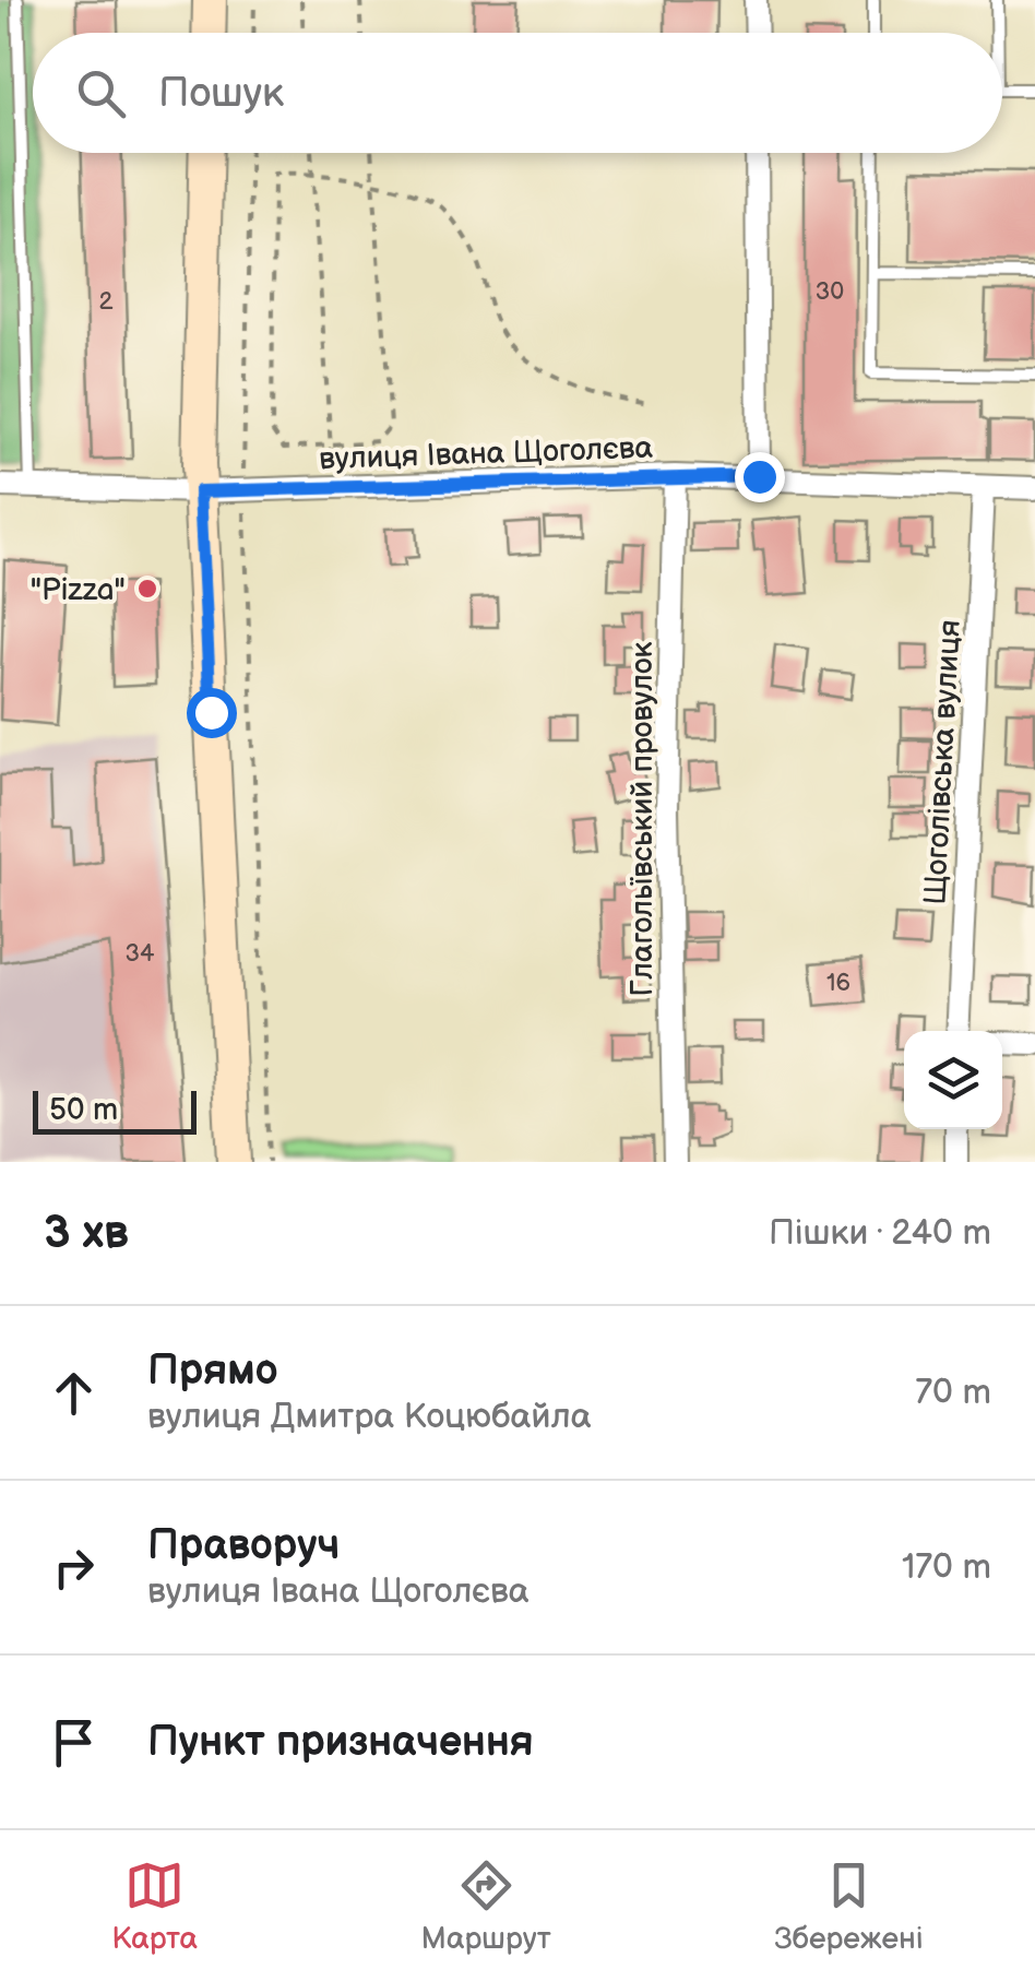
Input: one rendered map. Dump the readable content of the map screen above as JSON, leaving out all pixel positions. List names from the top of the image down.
{
  "streets": {
    "street": ["вулиця Івана Щоголєва", "Щоголівська вулиця", "Глагольївський провулок"]
  },
  "crossings": [
    ["вулиця Івана Щоголєва", "Щоголівська вулиця"],
    ["вулиця Івана Щоголєва", "Глагольївський провулок"]
  ],
  "places": ["\"Pizza\""],
  "house_numbers": [
    "30",
    "2",
    "34",
    "16"
  ],
  "scale_bar": "50 m",
  "page": {
    "search": "Пошук",
    "scale": "50 m",
    "heading": ["3 хв", "Пішки · 240 m"],
    "list": [
      ["Прямо", "вулиця Дмитра Коцюбайла", "70 m"],
      ["Праворуч", "вулиця Івана Щоголєва", "170 m"],
      "Пункт призначення"
    ],
    "nav": ["Карта", "Маршрут", "Збережені"]
  }
}
